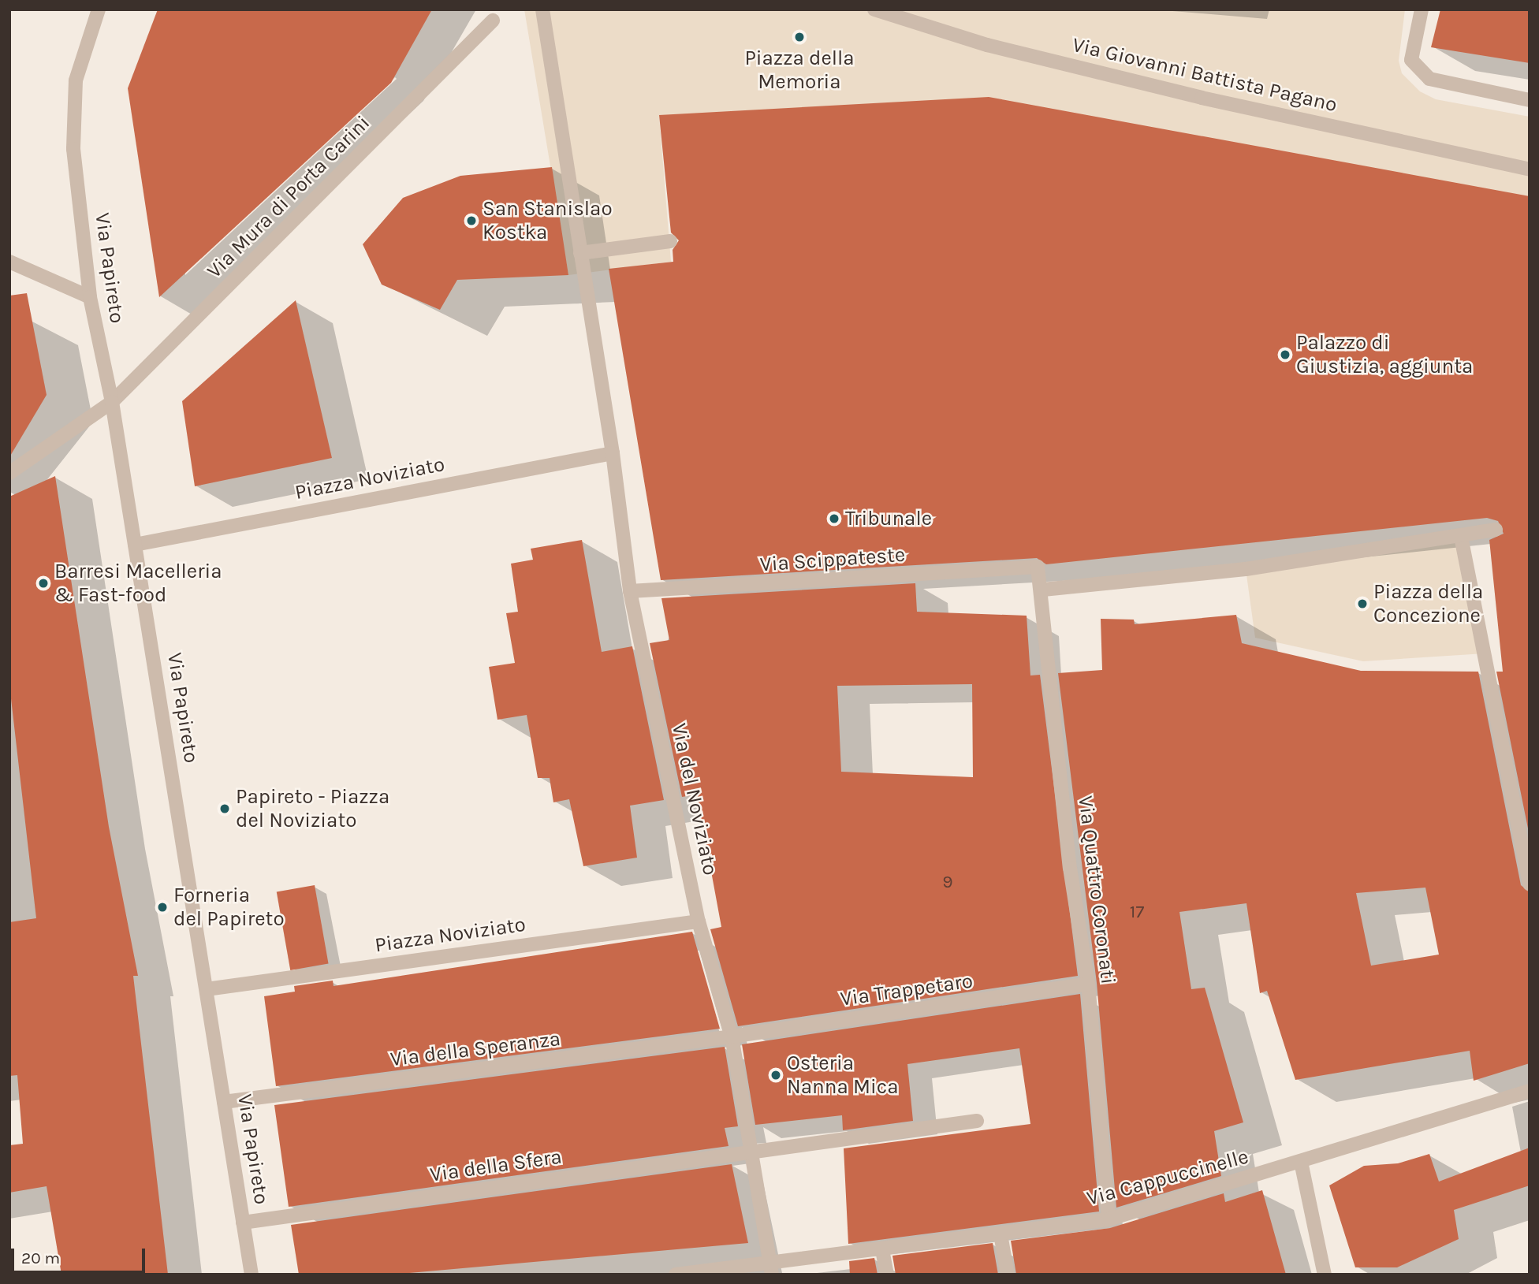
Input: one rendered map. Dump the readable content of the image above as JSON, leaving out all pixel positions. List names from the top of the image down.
{
  "streets": {
    "street": [
      "Via Giovanni Battista Pagano",
      "Via Mura di Porta Carini",
      "Via Papireto",
      "Piazza Noviziato",
      "Via Scippateste",
      "Via del Noviziato",
      "Via Quattro Coronati",
      "Via Trappetaro",
      "Via della Speranza",
      "Via della Sfera",
      "Via Cappuccinelle"
    ]
  },
  "crossings": [
    ["Via Mura di Porta Carini", "Via Papireto"],
    ["Via Papireto", "Piazza Noviziato"],
    ["Via Papireto", "Via della Speranza"],
    ["Via Papireto", "Via della Sfera"],
    ["Piazza Noviziato", "Via del Noviziato"],
    ["Via Scippateste", "Via del Noviziato"],
    ["Via Scippateste", "Via Quattro Coronati"],
    ["Via del Noviziato", "Via Trappetaro"],
    ["Via del Noviziato", "Via della Speranza"],
    ["Via del Noviziato", "Via della Sfera"],
    ["Via del Noviziato", "Via Cappuccinelle"],
    ["Via Quattro Coronati", "Via Trappetaro"],
    ["Via Quattro Coronati", "Via Cappuccinelle"],
    ["Via Trappetaro", "Via della Speranza"]
  ],
  "places": [
    "Piazza della Memoria",
    "San Stanislao Kostka",
    "Palazzo di Giustizia, aggiunta",
    "Tribunale",
    "Barresi Macelleria & Fast-food",
    "Piazza della Concezione",
    "Papireto - Piazza del Noviziato",
    "Forneria del Papireto",
    "Osteria Nanna Mica"
  ],
  "house_numbers": ["9", "17"],
  "scale_bar": "20 m"
}
